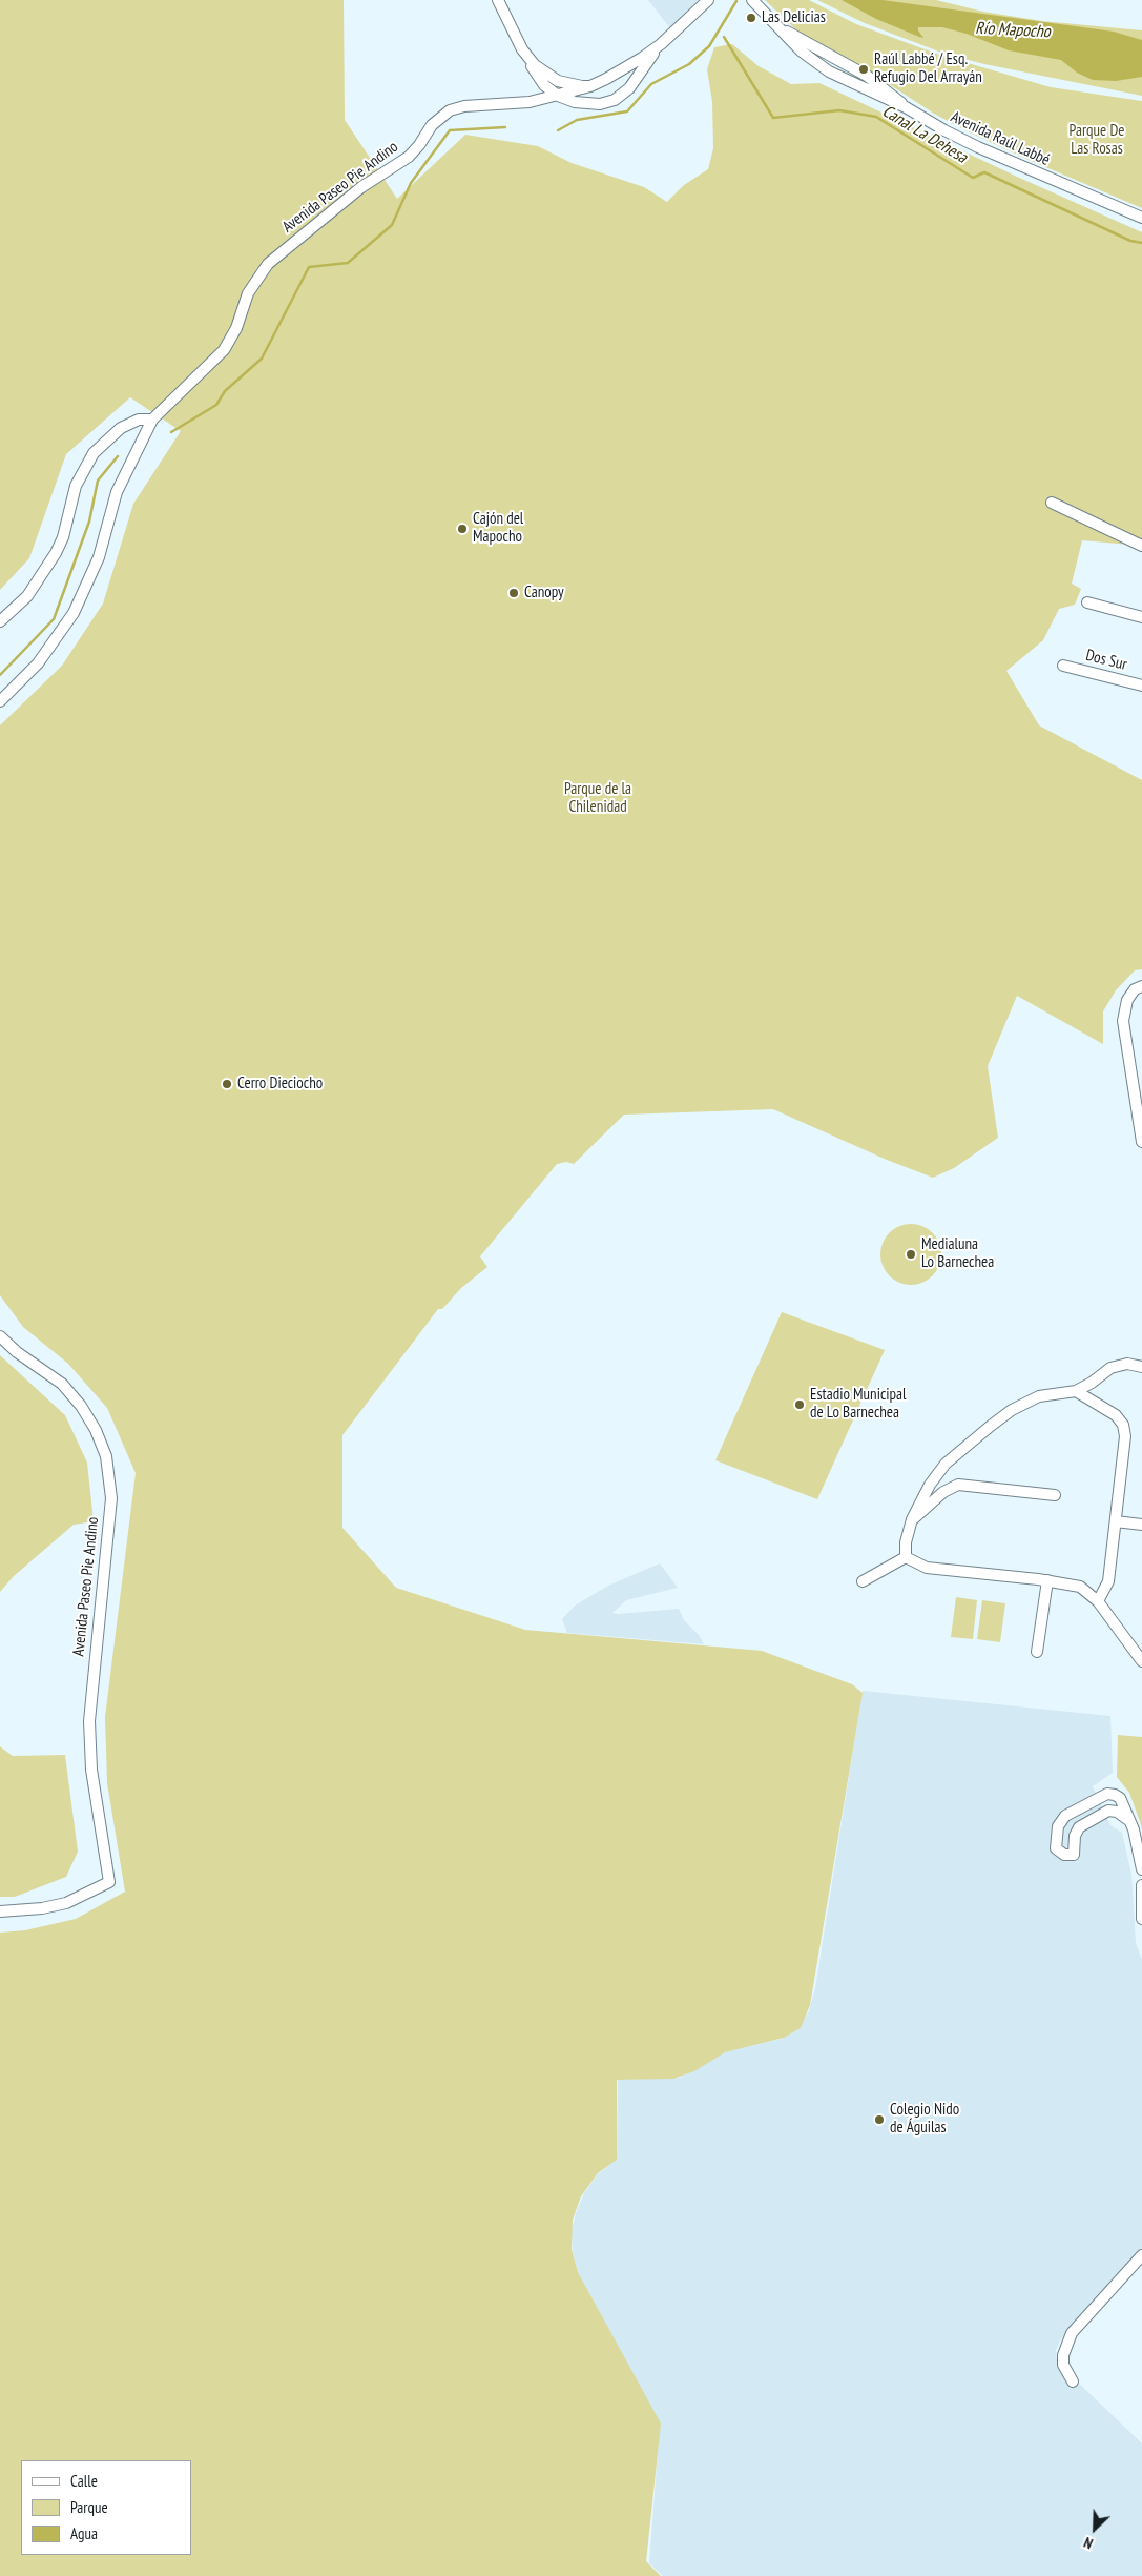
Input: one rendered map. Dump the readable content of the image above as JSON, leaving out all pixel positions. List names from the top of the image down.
{
  "streets": {
    "street": ["Avenida Raúl Labbé", "Avenida Paseo Pie Andino", "Dos Sur"]
  },
  "water": ["Río Mapocho", "Canal La Dehesa"],
  "parks": ["Parque De Las Rosas", "Parque de la Chilenidad"],
  "places": [
    "Las Delicias",
    "Raúl Labbé / Esq. Refugio Del Arrayán",
    "Cajón del Mapocho",
    "Canopy",
    "Cerro Dieciocho",
    "Medialuna Lo Barnechea",
    "Estadio Municipal de Lo Barnechea",
    "Colegio Nido de Águilas"
  ],
  "legend": ["Calle", "Parque", "Agua"],
  "north": "bottom left"
}
